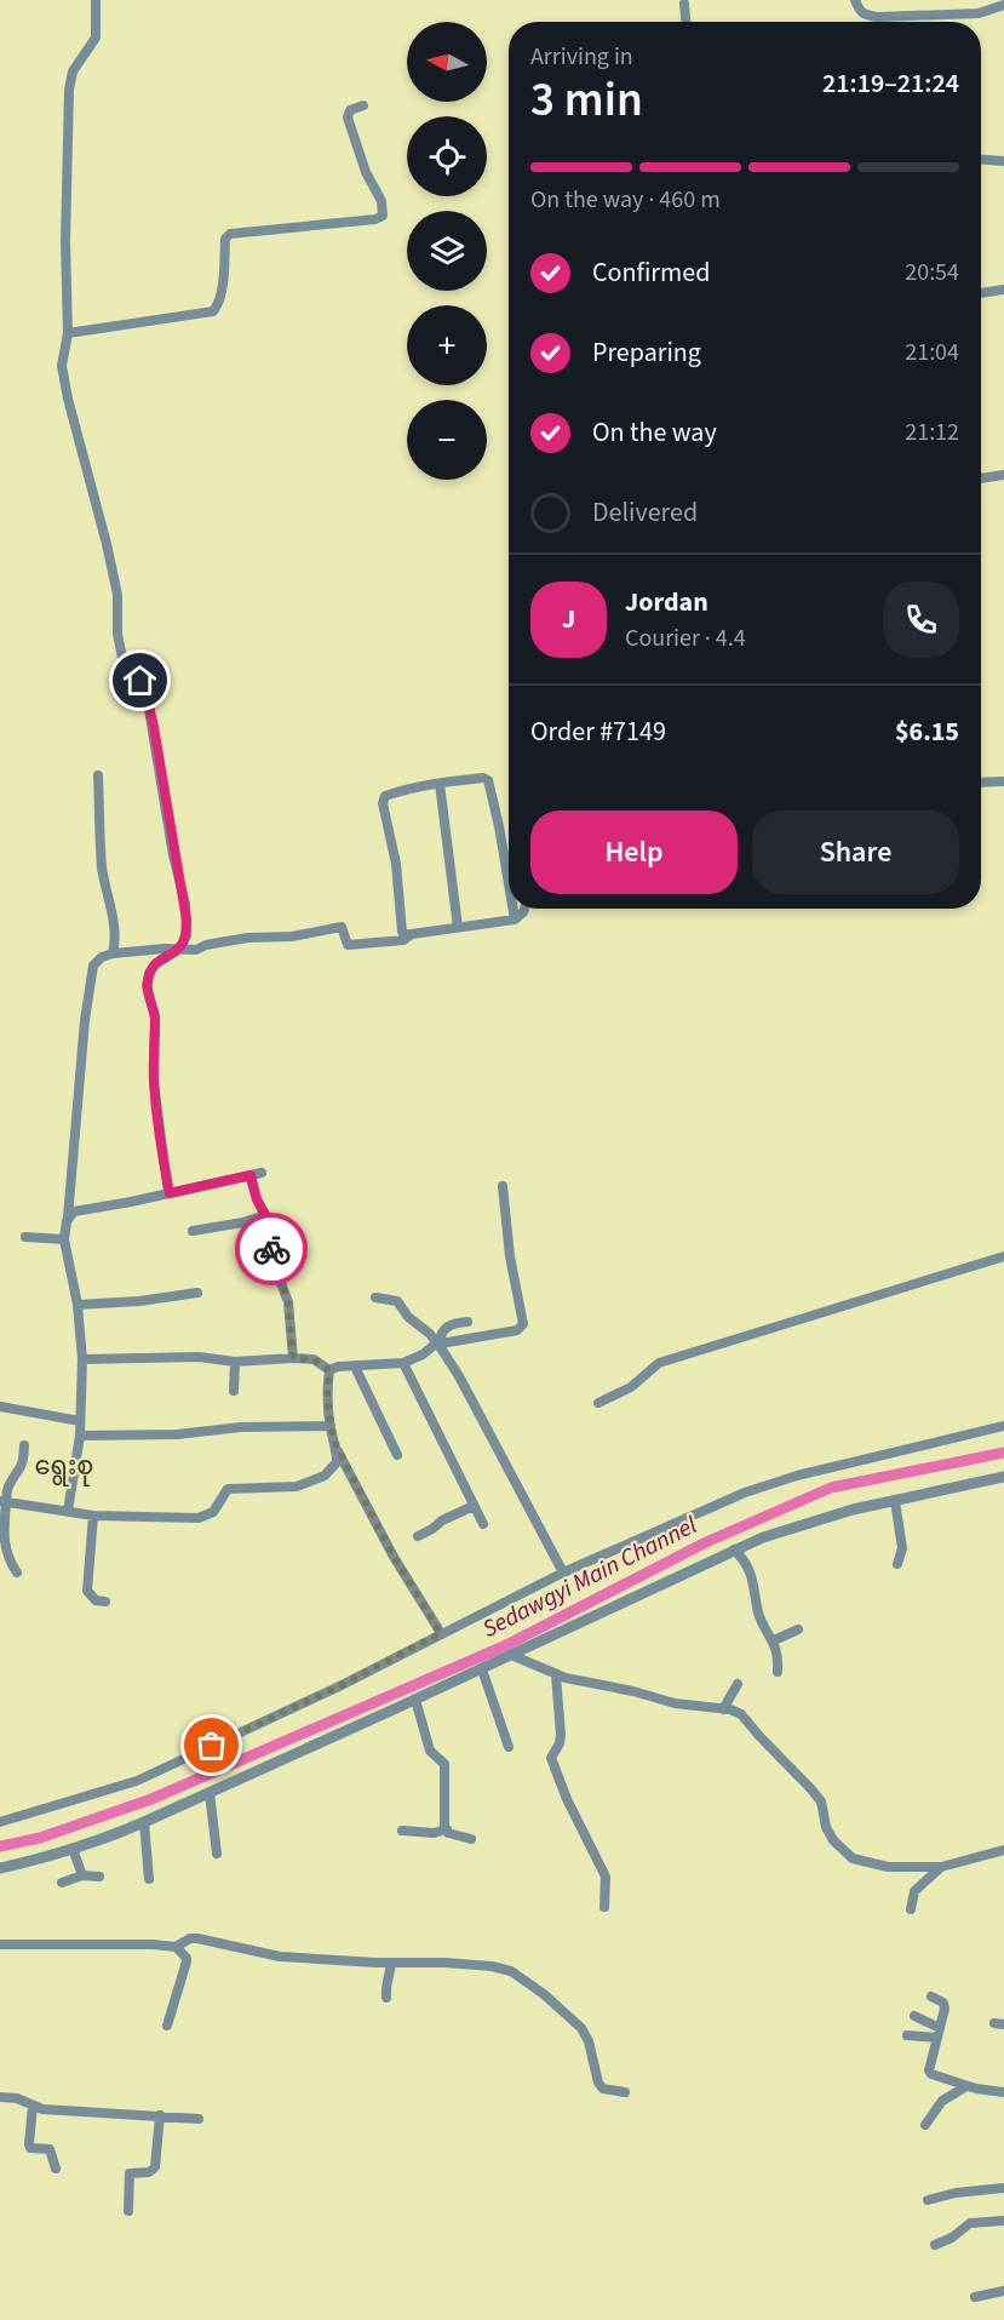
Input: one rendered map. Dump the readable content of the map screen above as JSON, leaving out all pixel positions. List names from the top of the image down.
{
  "districts": ["ရွေးစု"],
  "water": ["Sedawgyi Main Channel"],
  "north": "left",
  "page": {
    "map_buttons": ["+", "−"],
    "heading": ["3 min", "Arriving in", "21:19–21:24"],
    "panel": [
      "Jordan",
      "Courier · 4.4",
      "Order #7149",
      "$6.15"
    ],
    "bar": "On the way · 460 m",
    "list": [
      ["Confirmed", "20:54"],
      ["Preparing", "21:04"],
      ["On the way", "21:12"],
      "Delivered"
    ],
    "round": "J",
    "buttons": ["Help", "Share"]
  }
}
